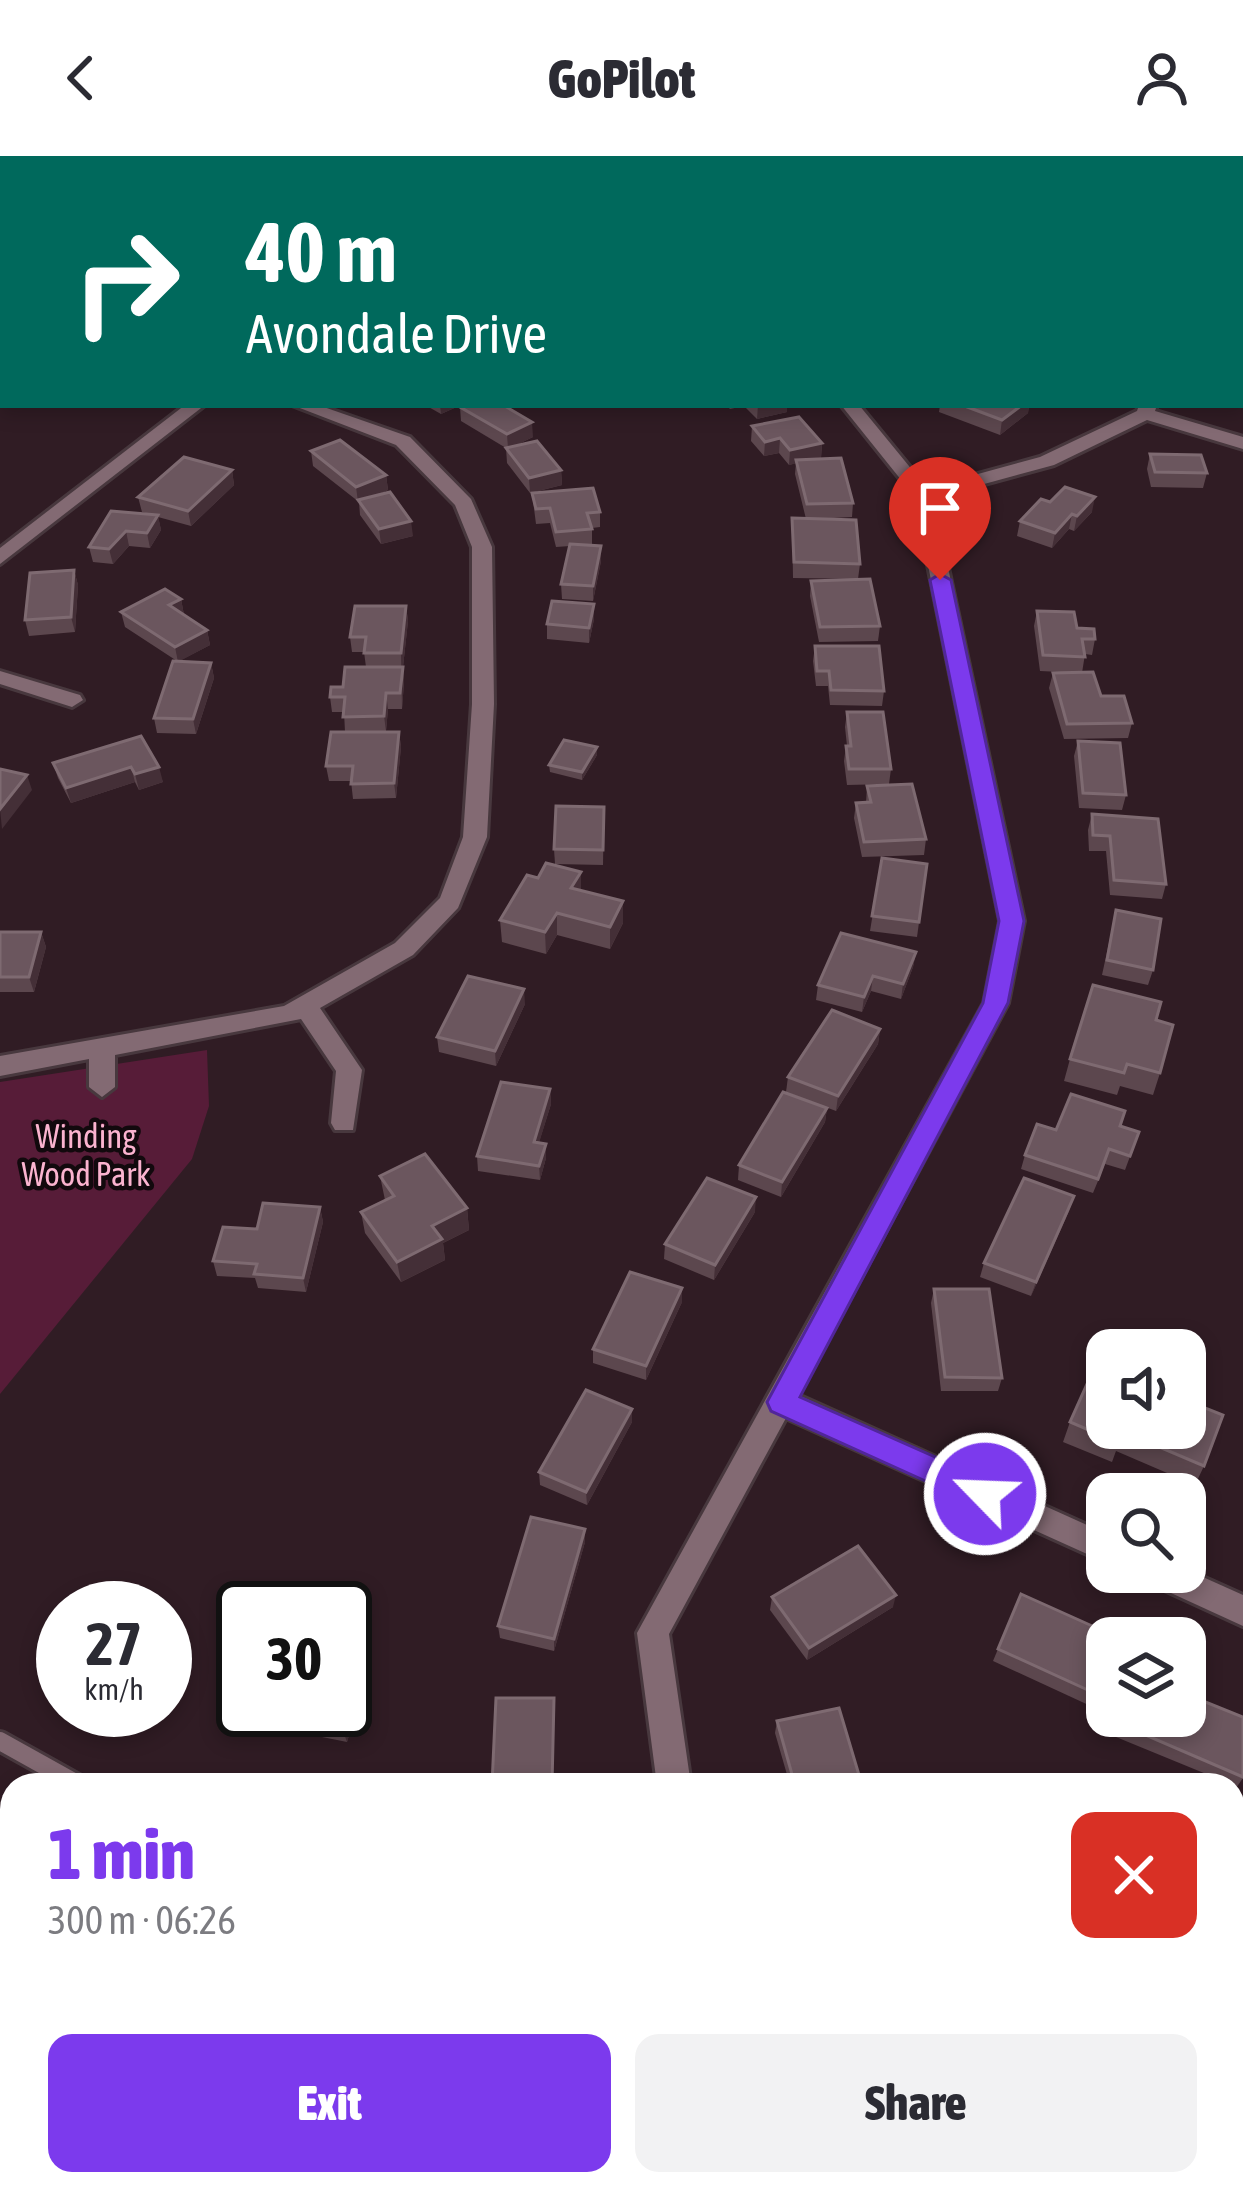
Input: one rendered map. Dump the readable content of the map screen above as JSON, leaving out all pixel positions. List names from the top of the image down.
{
  "parks": ["Winding Wood Park"],
  "page": {
    "header": "GoPilot",
    "turn": ["40 m", "Avondale Drive"],
    "speed": "27 km/h",
    "limit": "30",
    "heading": ["1 min", "300 m · 06:26"],
    "buttons": ["Exit", "Share"]
  }
}
